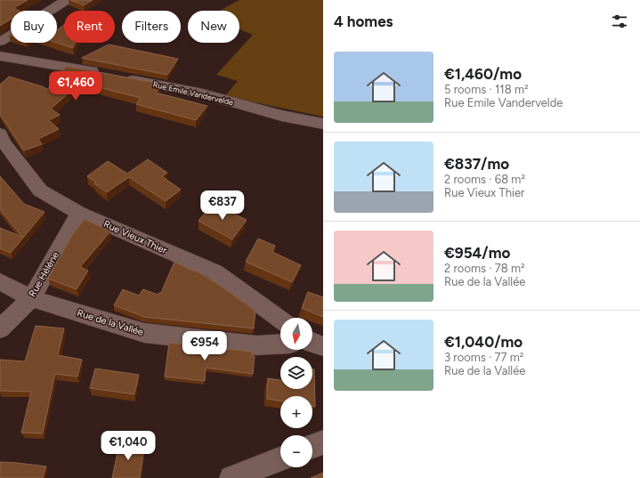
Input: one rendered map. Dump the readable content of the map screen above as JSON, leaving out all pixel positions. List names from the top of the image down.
{
  "streets": {
    "street": [
      "Rue Emile Vandervelde",
      "Rue Vieux Thier",
      "Rue Hélène",
      "Rue de la Vallée"
    ]
  },
  "crossings": [
    ["Rue Vieux Thier", "Rue Hélène"],
    ["Rue Hélène", "Rue de la Vallée"]
  ],
  "north": "bottom",
  "page": {
    "heading": "4 homes",
    "chip": [
      "Buy",
      "Rent",
      "Filters",
      "New"
    ],
    "list": [
      {
        "name": "€1,460/mo",
        "note": "5 rooms · 118 m² · Rue Emile Vandervelde"
      },
      {
        "name": "€837/mo",
        "note": "2 rooms · 68 m² · Rue Vieux Thier"
      },
      {
        "name": "€954/mo",
        "note": "2 rooms · 78 m² · Rue de la Vallée"
      },
      {
        "name": "€1,040/mo",
        "note": "3 rooms · 77 m² · Rue de la Vallée"
      }
    ],
    "price": [
      "€1,460",
      "€837",
      "€954",
      "€1,040"
    ],
    "map_buttons": ["+", "−"]
  }
}
